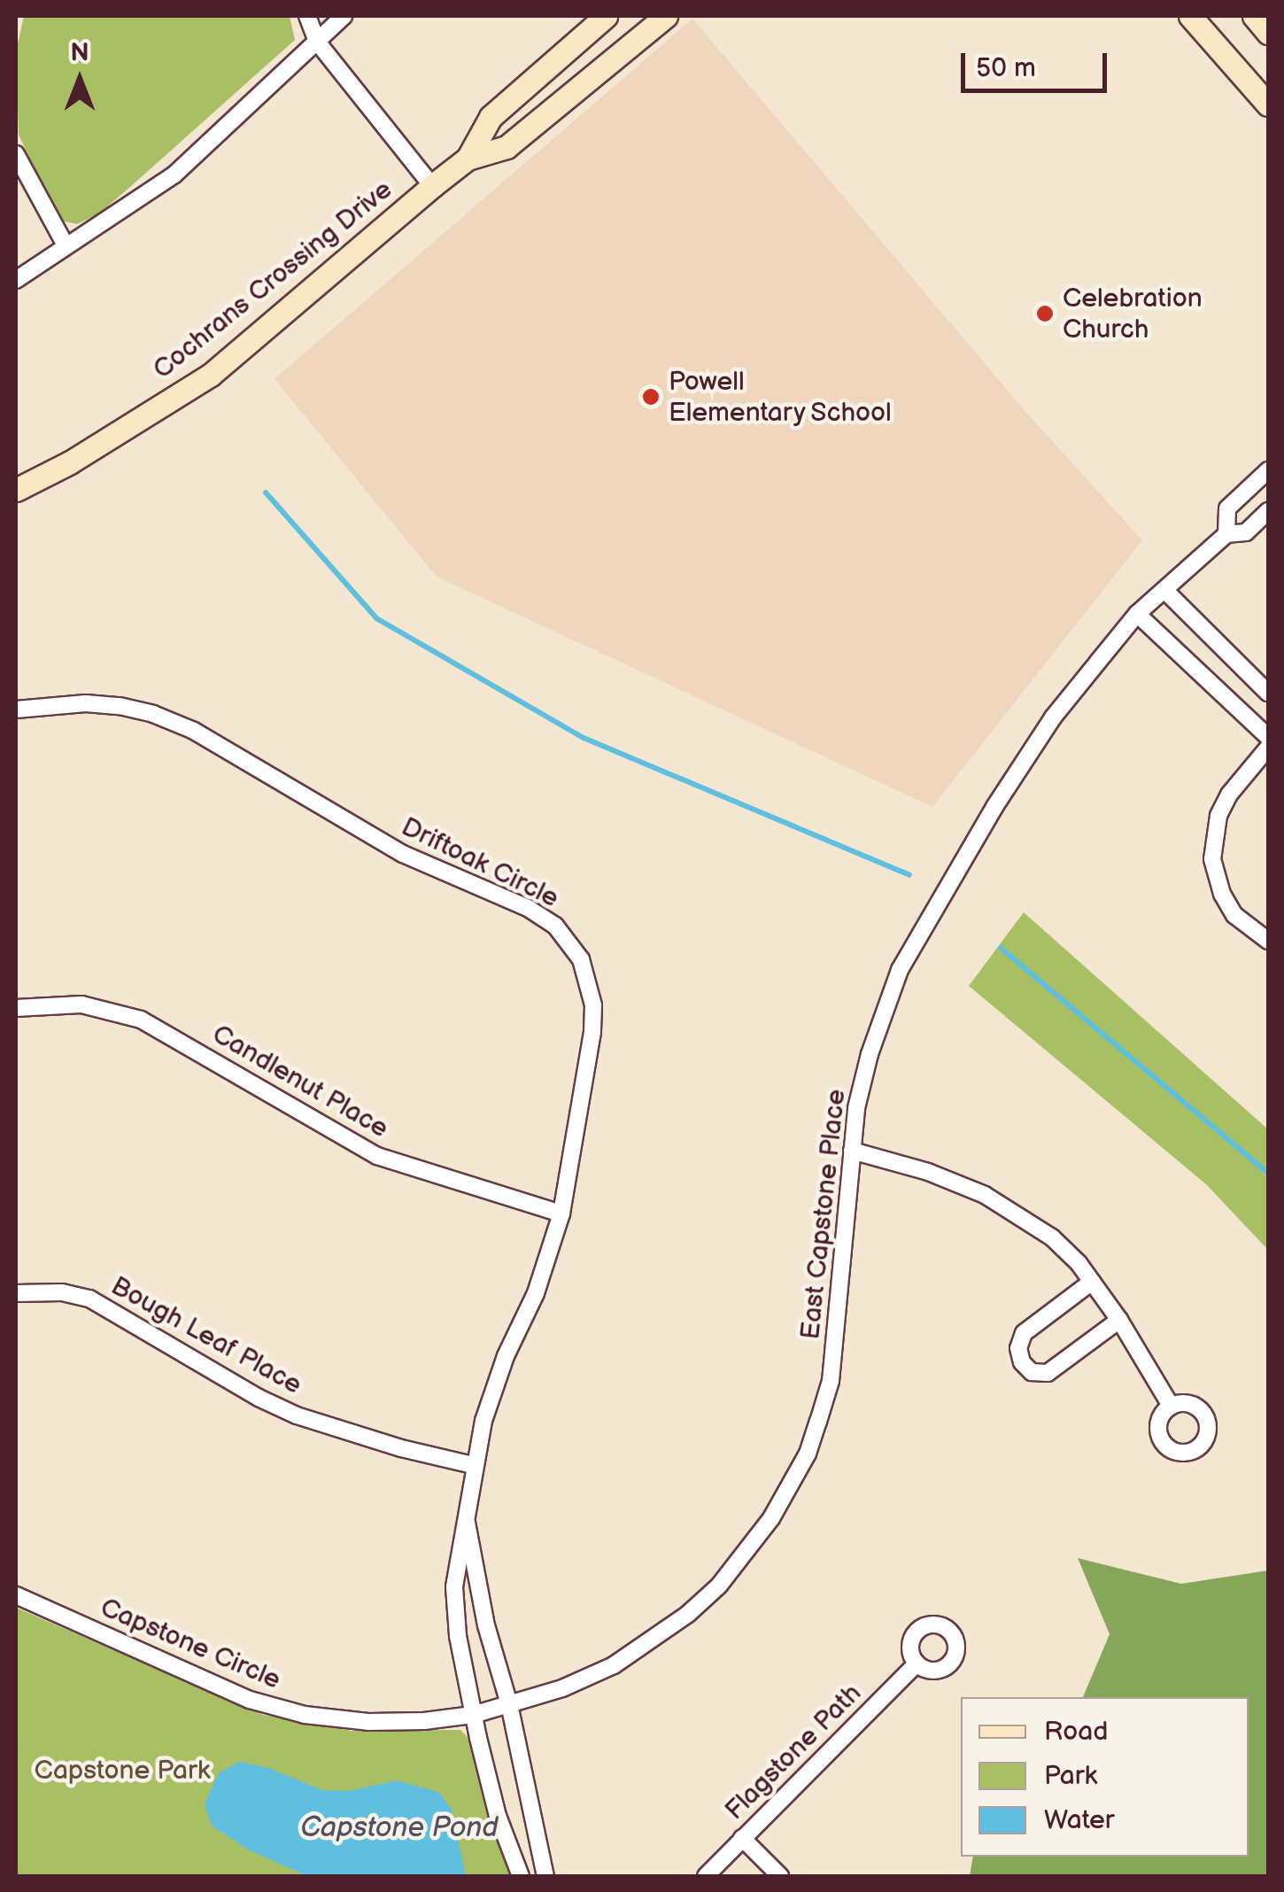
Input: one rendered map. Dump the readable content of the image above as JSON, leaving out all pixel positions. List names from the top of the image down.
{
  "streets": {
    "street": [
      "Cochrans Crossing Drive",
      "Driftoak Circle",
      "Candlenut Place",
      "East Capstone Place",
      "Bough Leaf Place",
      "Capstone Circle",
      "Flagstone Path"
    ]
  },
  "crossings": [
    ["Driftoak Circle", "Candlenut Place"],
    ["Driftoak Circle", "East Capstone Place"],
    ["Driftoak Circle", "Bough Leaf Place"],
    ["Driftoak Circle", "Capstone Circle"],
    ["East Capstone Place", "Capstone Circle"]
  ],
  "water": ["Capstone Pond"],
  "parks": ["Capstone Park"],
  "places": ["Celebration Church", "Powell Elementary School"],
  "legend": ["Road", "Park", "Water"],
  "scale_bar": "50 m",
  "north": "top"
}
